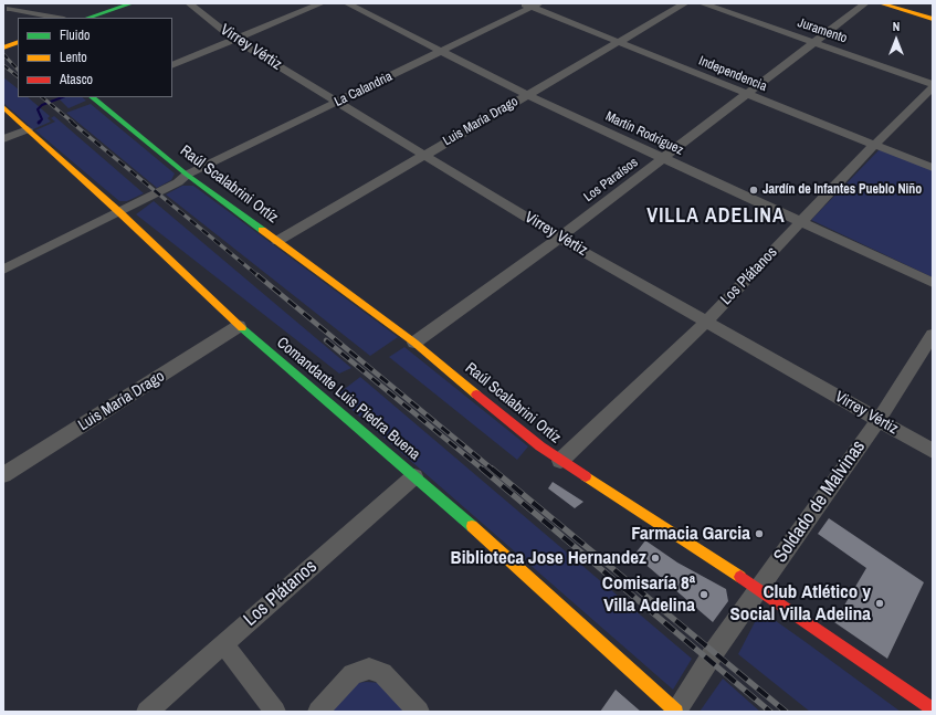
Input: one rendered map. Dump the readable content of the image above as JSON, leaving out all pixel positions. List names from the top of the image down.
{
  "streets": {
    "street": [
      "Juramento",
      "Virrey Vértiz",
      "Independencia",
      "La Calandria",
      "Luis María Drago",
      "Martín Rodríguez",
      "Los Paraísos",
      "Raúl Scalabrini Ortíz",
      "Los Plátanos",
      "Comandante Luis Piedra Buena",
      "Soldado de Malvinas"
    ]
  },
  "crossings": [
    ["Juramento", "Los Paraísos"],
    ["Virrey Vértiz", "La Calandria"],
    ["Virrey Vértiz", "Luis María Drago"],
    ["Virrey Vértiz", "Los Paraísos"],
    ["Virrey Vértiz", "Los Plátanos"],
    ["Virrey Vértiz", "Soldado de Malvinas"],
    ["Independencia", "La Calandria"],
    ["Independencia", "Luis María Drago"],
    ["Independencia", "Los Paraísos"],
    ["Independencia", "Los Plátanos"],
    ["La Calandria", "Martín Rodríguez"],
    ["La Calandria", "Raúl Scalabrini Ortíz"],
    ["La Calandria", "Comandante Luis Piedra Buena"],
    ["Luis María Drago", "Martín Rodríguez"],
    ["Luis María Drago", "Raúl Scalabrini Ortíz"],
    ["Luis María Drago", "Comandante Luis Piedra Buena"],
    ["Martín Rodríguez", "Los Paraísos"],
    ["Martín Rodríguez", "Los Plátanos"],
    ["Los Paraísos", "Raúl Scalabrini Ortíz"],
    ["Raúl Scalabrini Ortíz", "Los Plátanos"],
    ["Raúl Scalabrini Ortíz", "Soldado de Malvinas"],
    ["Los Plátanos", "Comandante Luis Piedra Buena"],
    ["Comandante Luis Piedra Buena", "Soldado de Malvinas"]
  ],
  "districts": ["VILLA ADELINA"],
  "places": [
    "Jardín de Infantes Pueblo Niño",
    "Farmacia Garcia",
    "Biblioteca Jose Hernandez",
    "Comisaría 8ª Villa Adelina",
    "Club Atlético y Social Villa Adelina"
  ],
  "legend": ["Fluido", "Lento", "Atasco"],
  "north": "top"
}
